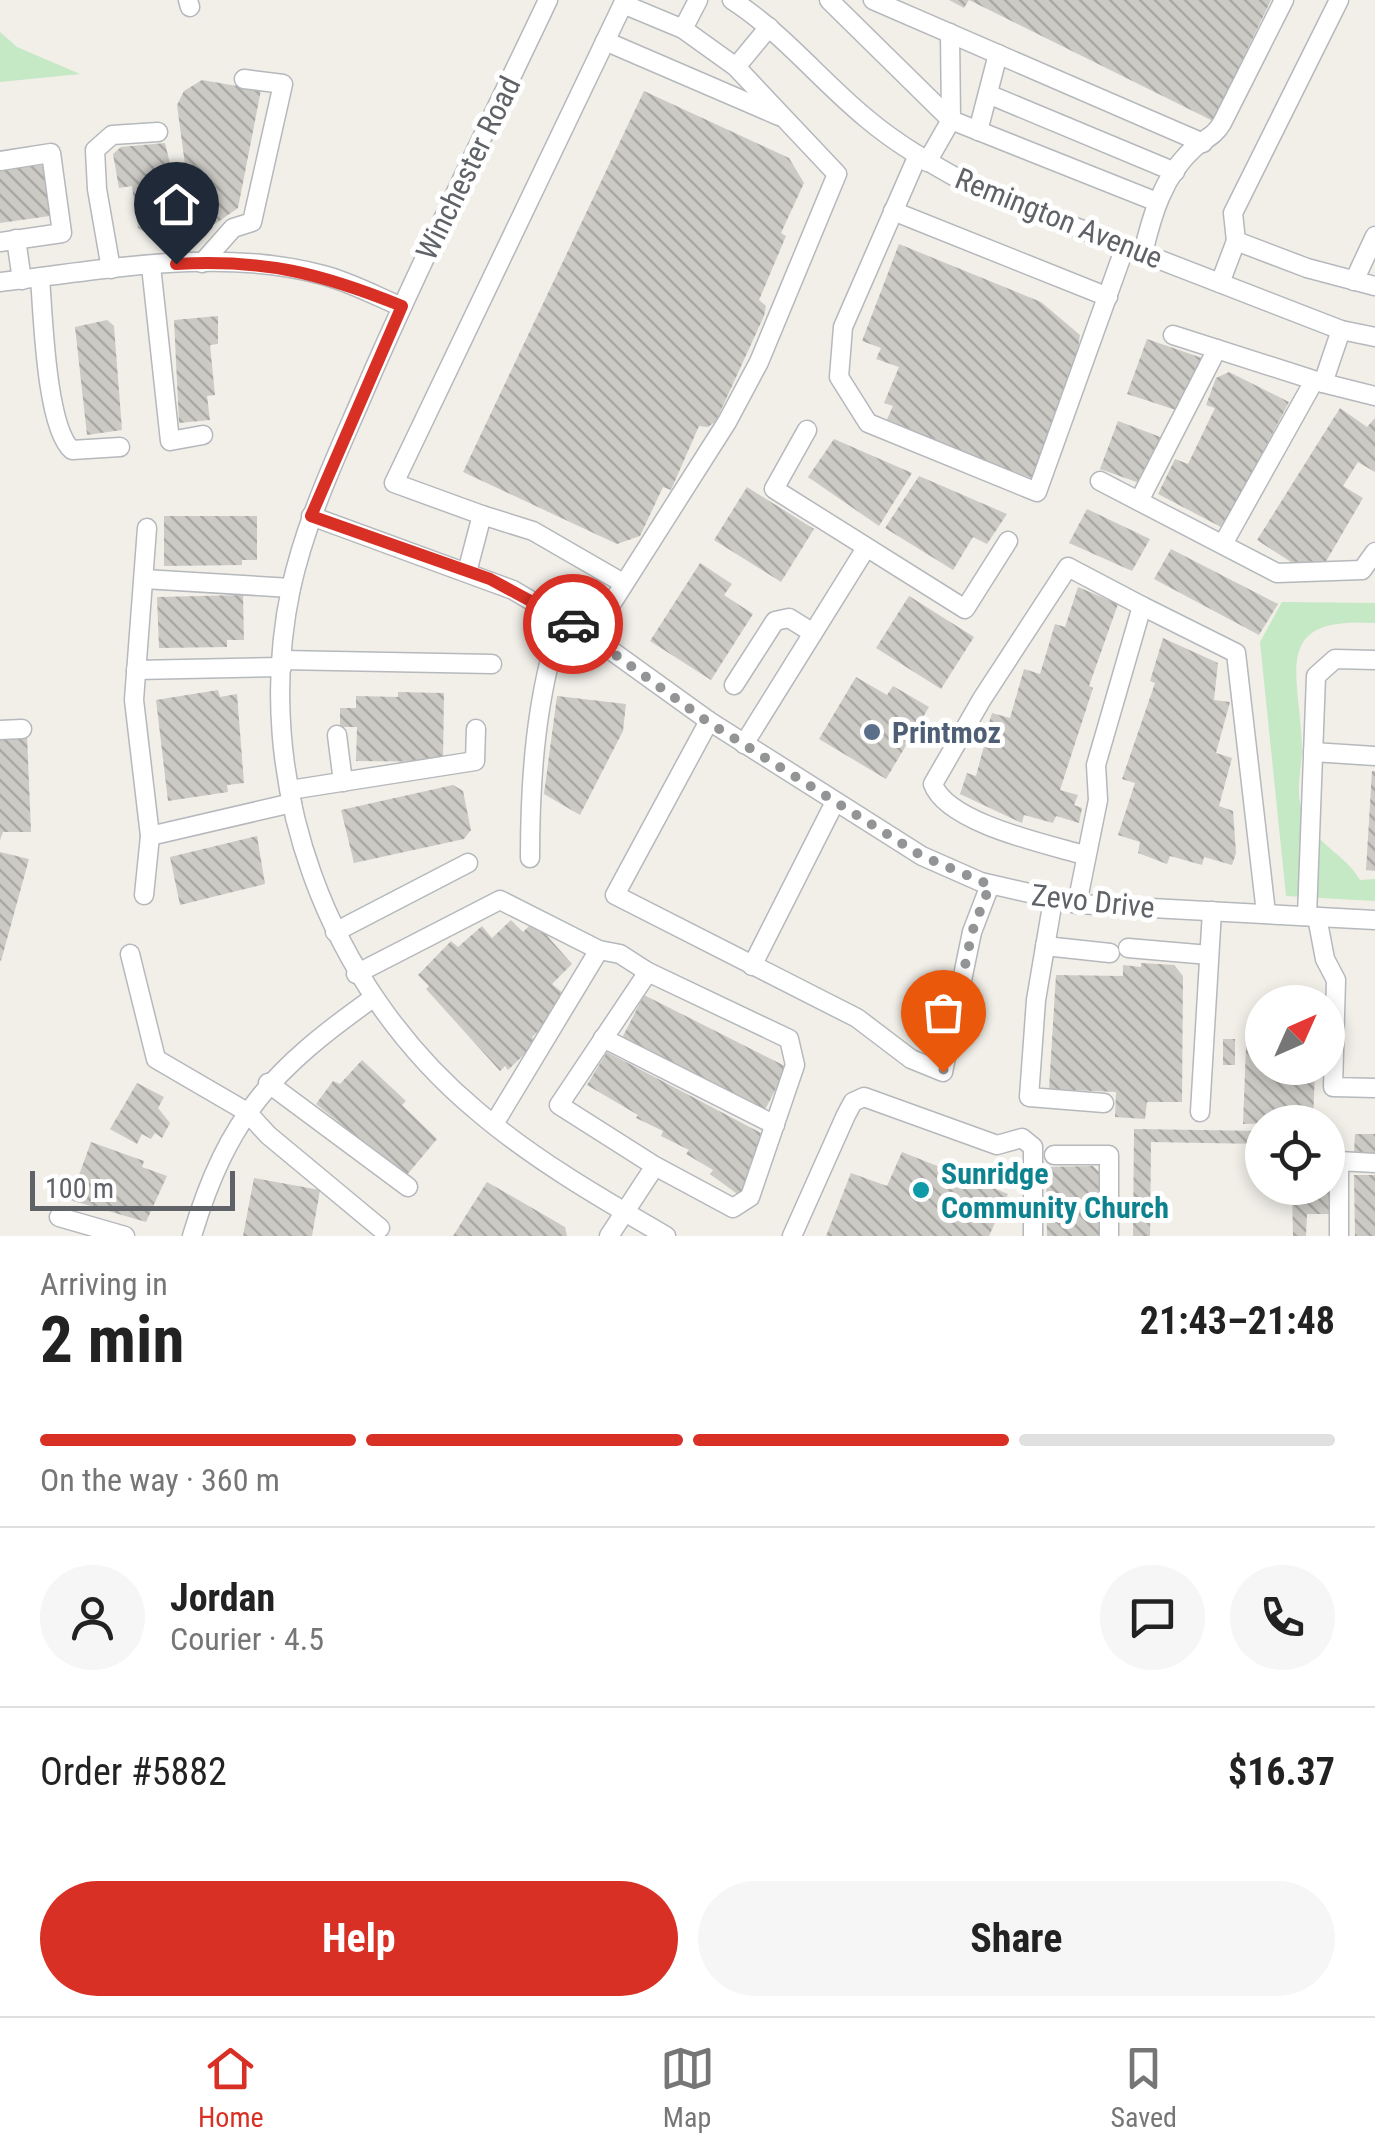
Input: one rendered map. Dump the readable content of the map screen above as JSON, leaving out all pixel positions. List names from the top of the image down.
{
  "streets": {
    "street": ["Winchester Road", "Remington Avenue", "Zevo Drive"]
  },
  "crossings": [
    ["Winchester Road", "Zevo Drive"]
  ],
  "places": ["Printmoz", "Sunridge Community Church"],
  "scale_bar": "100 m",
  "north": "top right",
  "page": {
    "scale": "100 m",
    "heading": ["2 min", "Arriving in", "21:43–21:48"],
    "panel": [
      "Jordan",
      "Courier · 4.5",
      "Order #5882",
      "$16.37"
    ],
    "bar": "On the way · 360 m",
    "buttons": ["Help", "Share"],
    "tabs": ["Home", "Map", "Saved"]
  }
}
